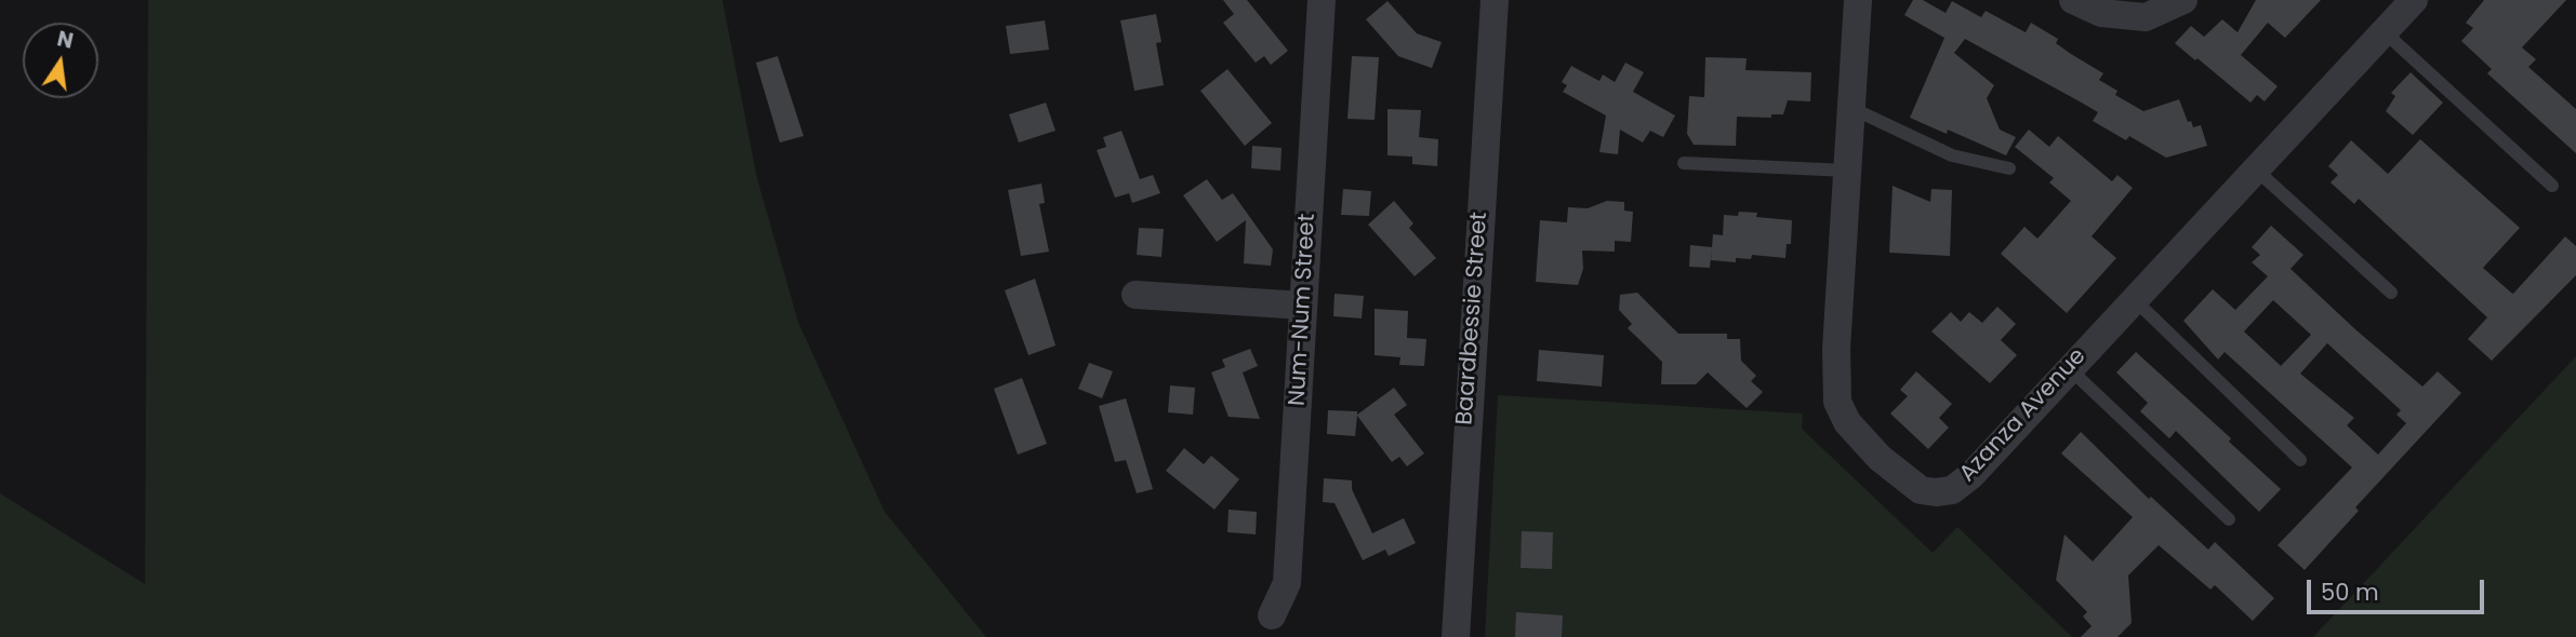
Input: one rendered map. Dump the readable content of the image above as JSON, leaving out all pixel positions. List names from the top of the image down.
{
  "streets": {
    "street": ["Num-Num Street", "Baardbessie Street", "Azanza Avenue"]
  },
  "scale_bar": "50 m",
  "north": "top"
}
